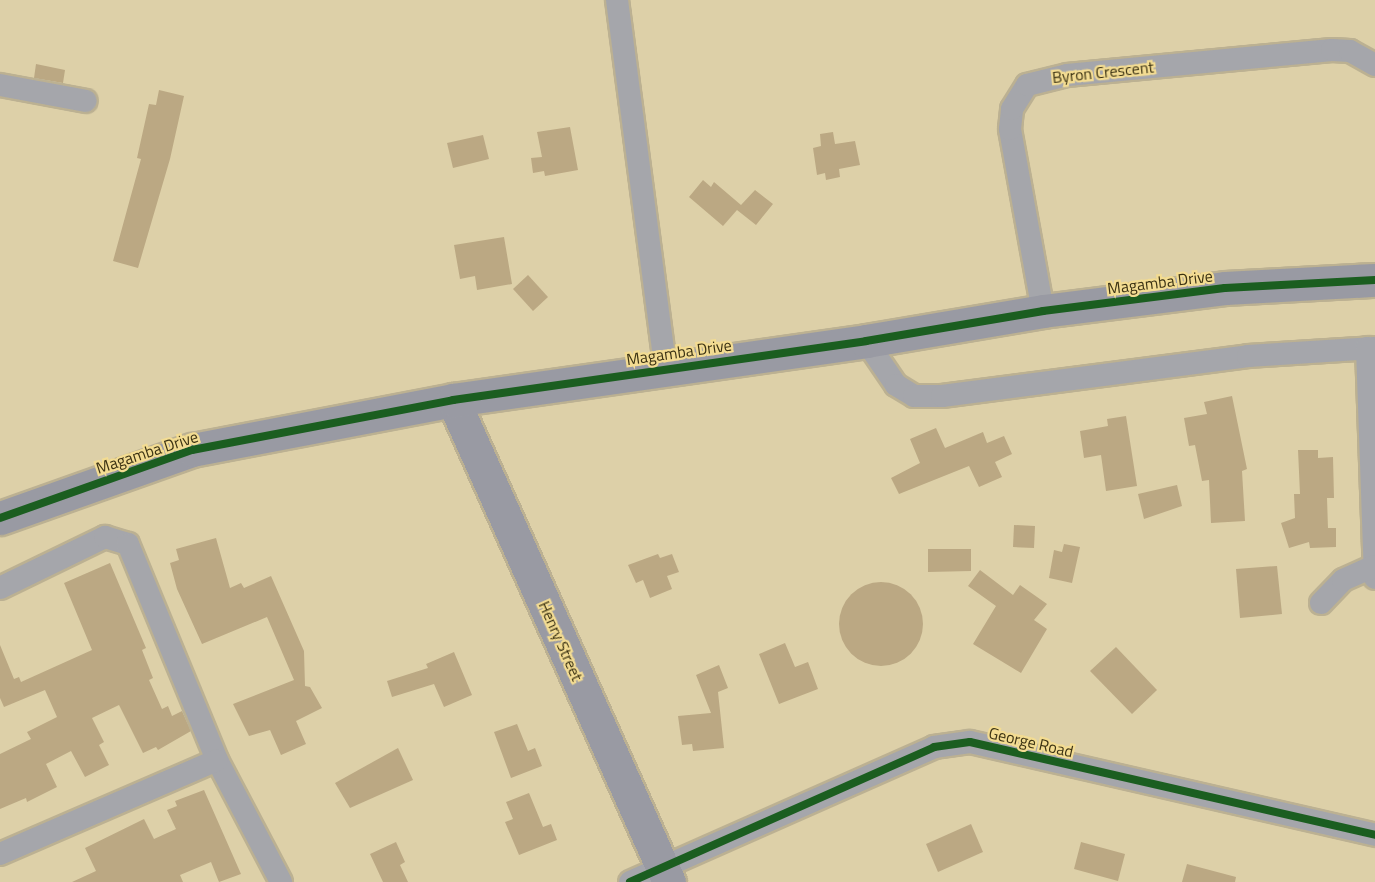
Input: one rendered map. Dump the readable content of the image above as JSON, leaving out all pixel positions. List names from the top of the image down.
{
  "streets": {
    "street": [
      "Byron Crescent",
      "Magamba Drive",
      "Henry Street",
      "George Road"
    ]
  },
  "crossings": [
    ["Byron Crescent", "Magamba Drive"],
    ["Magamba Drive", "Henry Street"],
    ["Henry Street", "George Road"]
  ]
}
